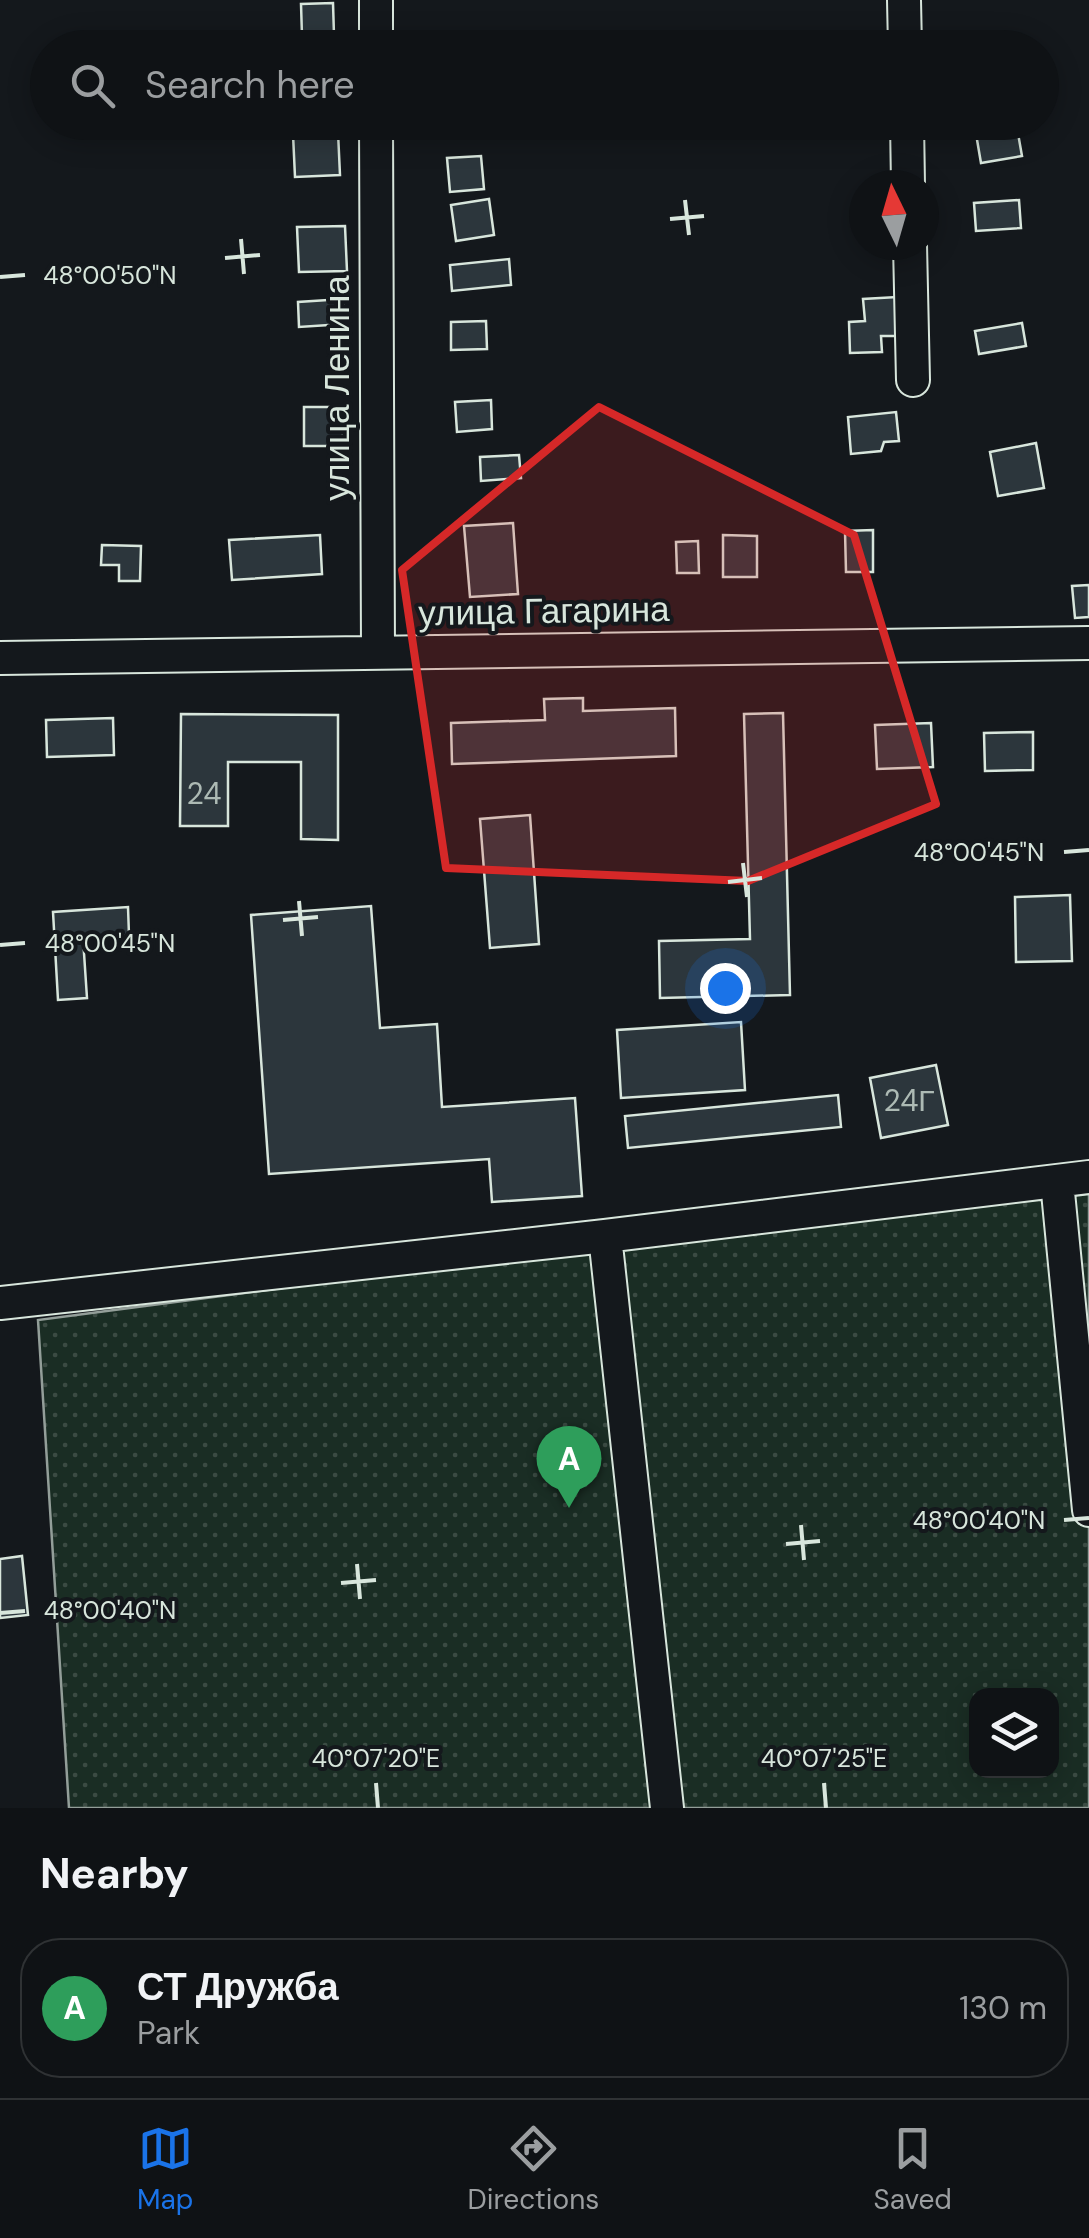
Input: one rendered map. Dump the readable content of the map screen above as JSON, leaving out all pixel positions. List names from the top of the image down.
{
  "streets": {
    "street": ["улица Ленина", "улица Гагарина"]
  },
  "crossings": [
    ["улица Ленина", "улица Гагарина"]
  ],
  "house_numbers": ["24", "24Г"],
  "north": "top",
  "page": {
    "search": "Search here",
    "pins": "A",
    "heading": "Nearby",
    "list": [
      {
        "mark": "A",
        "name": "СТ Дружба",
        "note": "Park",
        "value": "130 m"
      }
    ],
    "nav": ["Map", "Directions", "Saved"]
  },
  "coordinates": [
    "48°00'50\"N",
    "48°00'45\"N",
    "48°00'40\"N",
    "40°07'20\"E",
    "40°07'25\"E"
  ]
}
